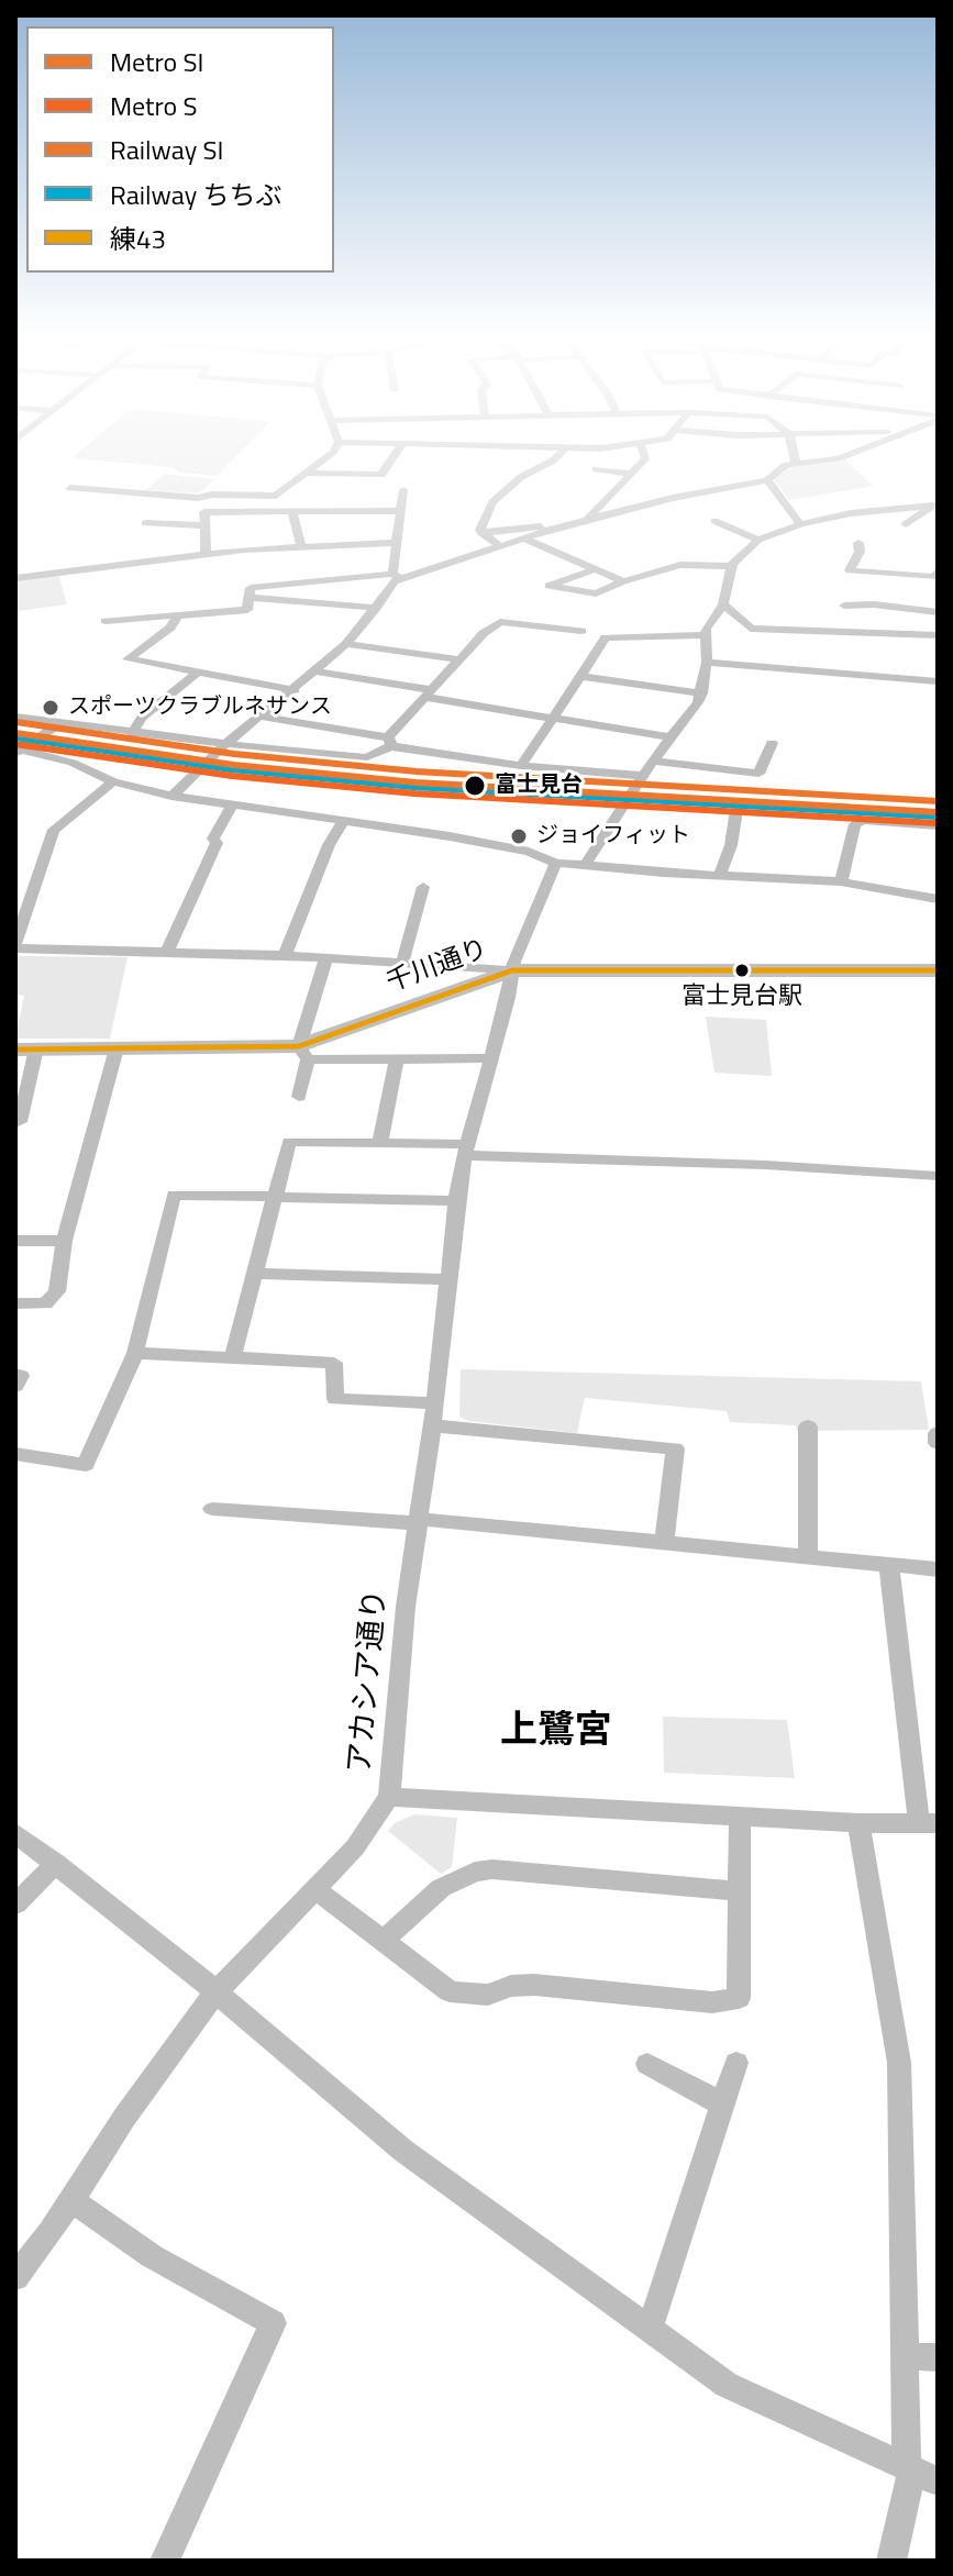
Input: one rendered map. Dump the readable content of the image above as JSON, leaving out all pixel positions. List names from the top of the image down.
{
  "streets": {
    "main road": ["千川通り"],
    "street": ["アカシア通り"]
  },
  "crossings": [
    ["千川通り", "アカシア通り"]
  ],
  "districts": ["上鷺宮"],
  "places": [
    "スポーツクラブルネサンス",
    "富士見台",
    "ジョイフィット",
    "富士見台駅"
  ],
  "lines": [
    "rail line SI",
    "metro line SI",
    "rail line ちちぶ",
    "metro line S",
    "transit line 練43"
  ],
  "legend": [
    "Metro SI",
    "Metro S",
    "Railway SI",
    "Railway ちちぶ",
    "練43"
  ]
}
